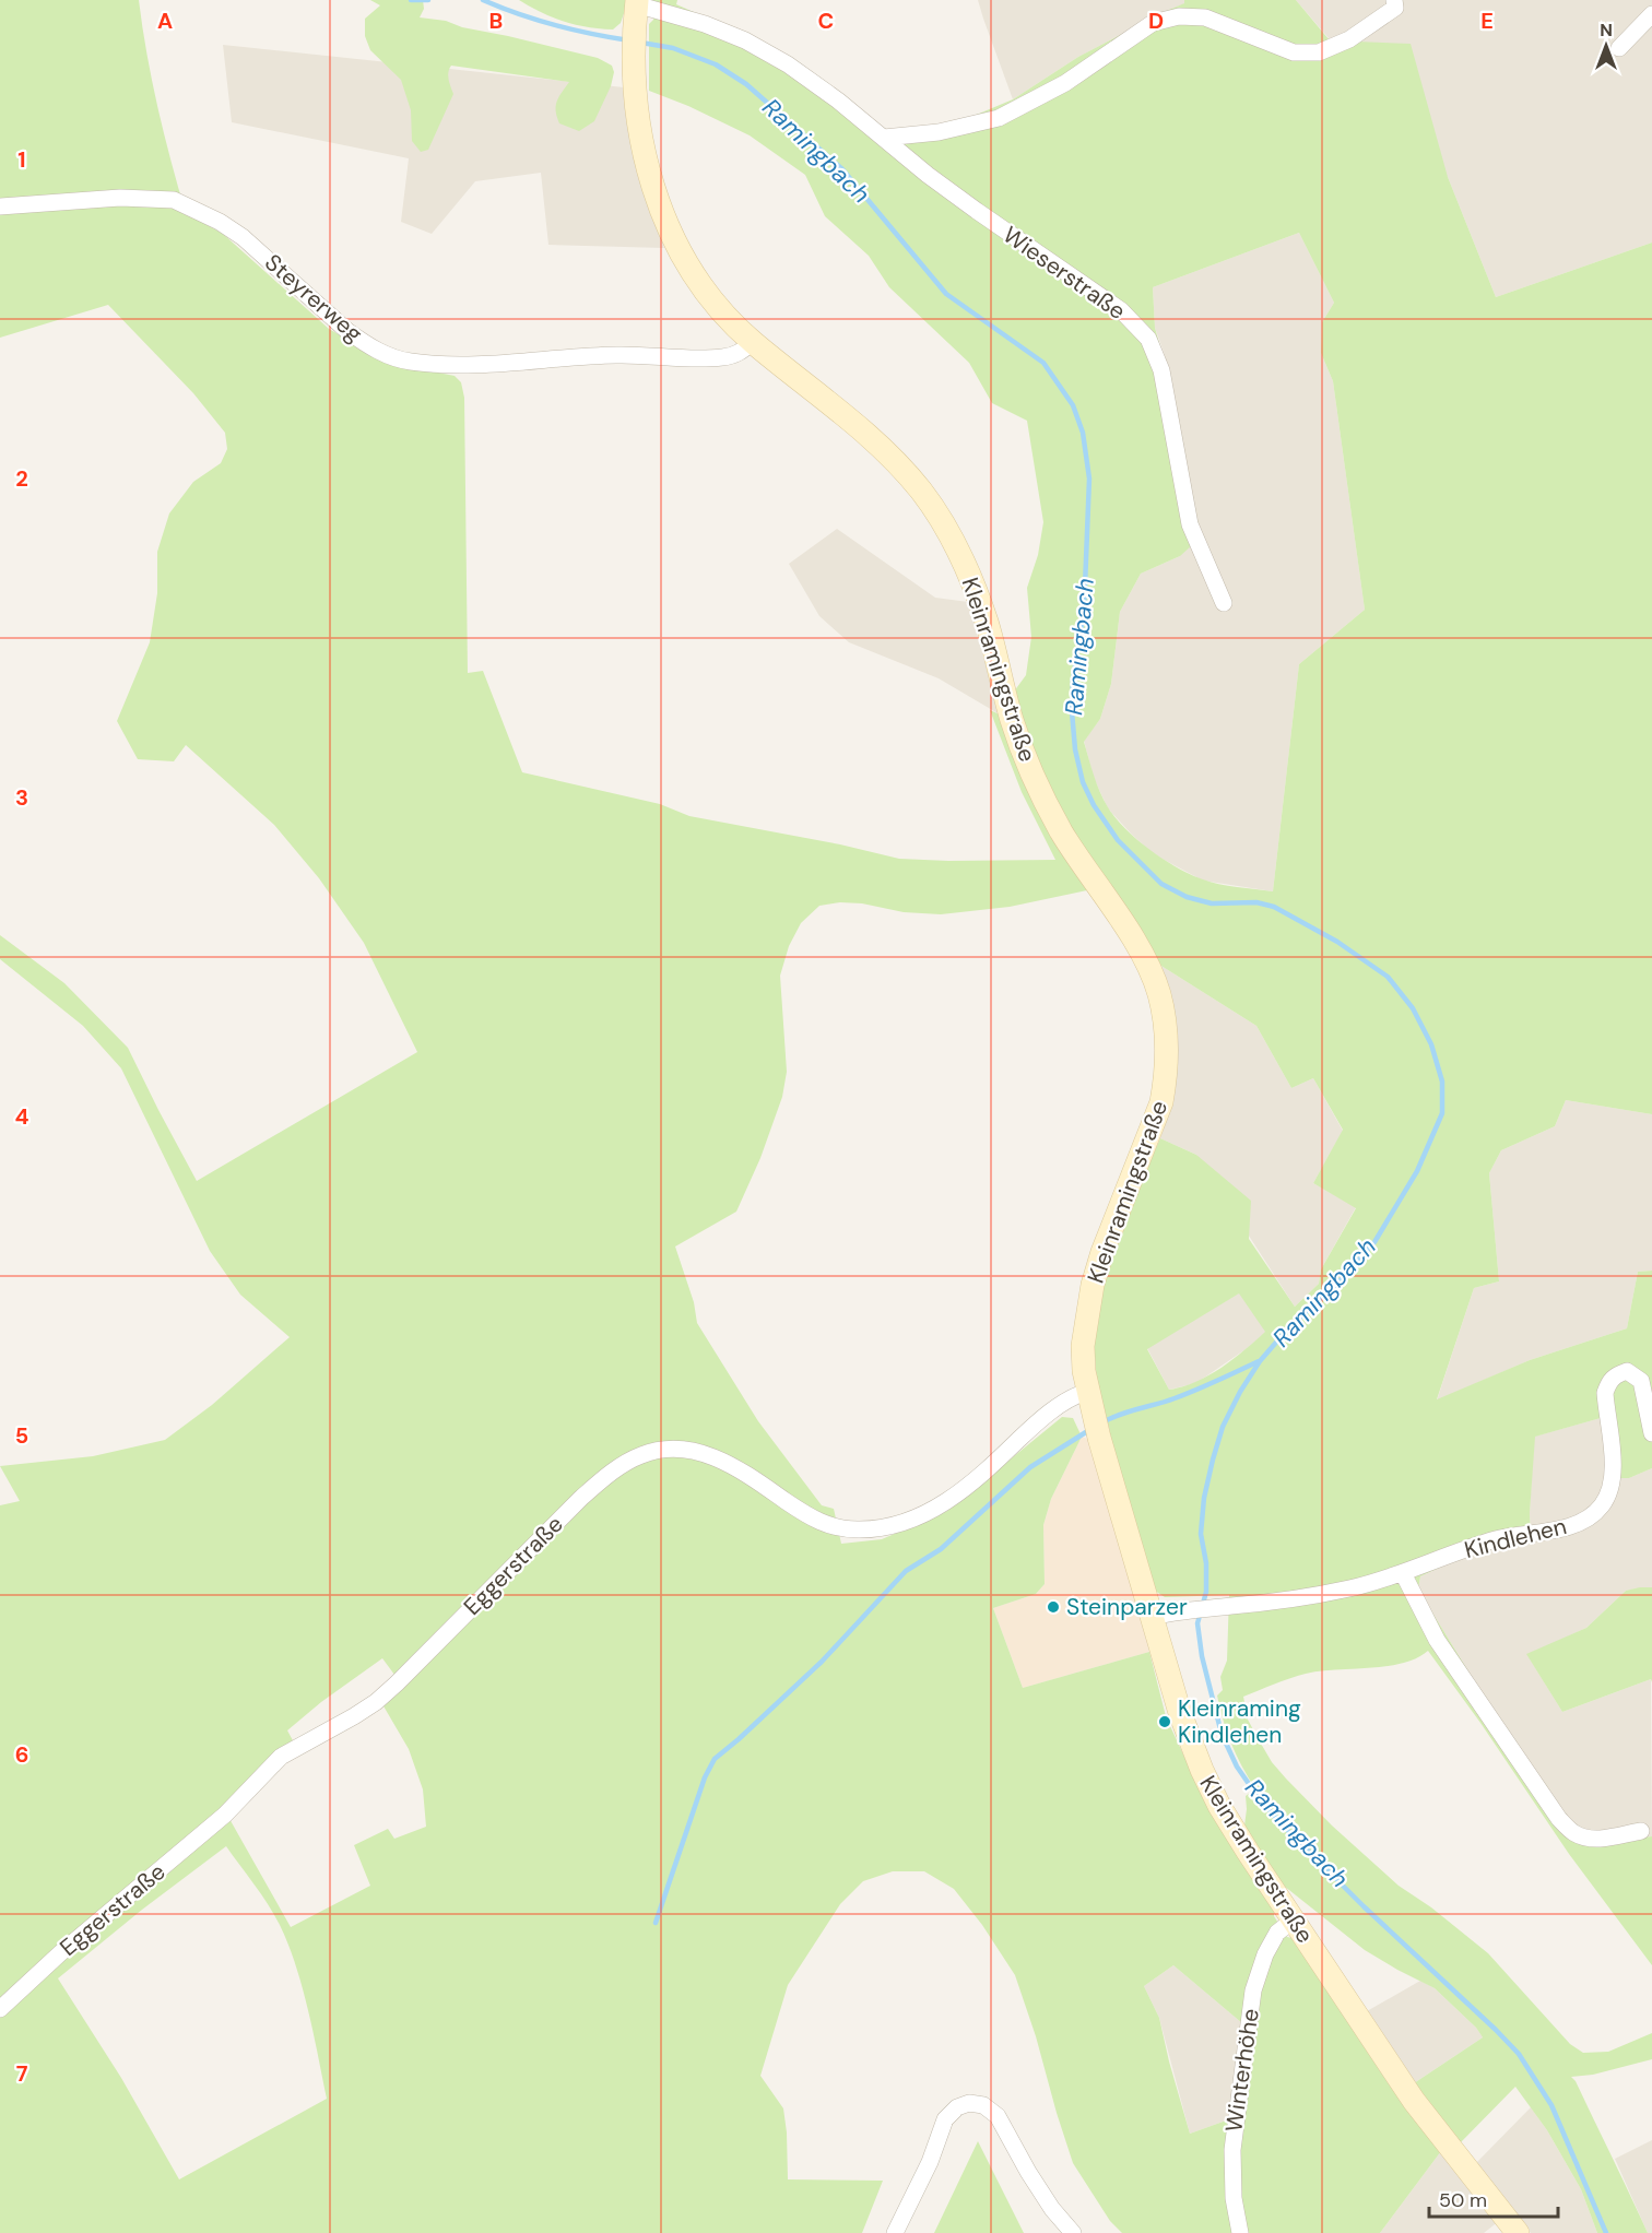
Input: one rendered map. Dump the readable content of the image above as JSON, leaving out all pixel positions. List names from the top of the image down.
{
  "streets": {
    "main road": ["Kleinramingstraße"],
    "street": [
      "Wieserstraße",
      "Steyrerweg",
      "Kindlehen",
      "Eggerstraße",
      "Winterhöhe"
    ]
  },
  "crossings": [
    ["Wieserstraße", "Kleinramingstraße"],
    ["Steyrerweg", "Kleinramingstraße"],
    ["Kleinramingstraße", "Kindlehen"],
    ["Kleinramingstraße", "Eggerstraße"],
    ["Kleinramingstraße", "Winterhöhe"]
  ],
  "water": ["Ramingbach"],
  "places": ["Steinparzer", "Kleinraming Kindlehen"],
  "scale_bar": "50 m",
  "north": "top",
  "grid": {
    "columns": [
      "A",
      "B",
      "C",
      "D",
      "E"
    ],
    "rows": [
      "1",
      "2",
      "3",
      "4",
      "5",
      "6",
      "7"
    ]
  }
}
